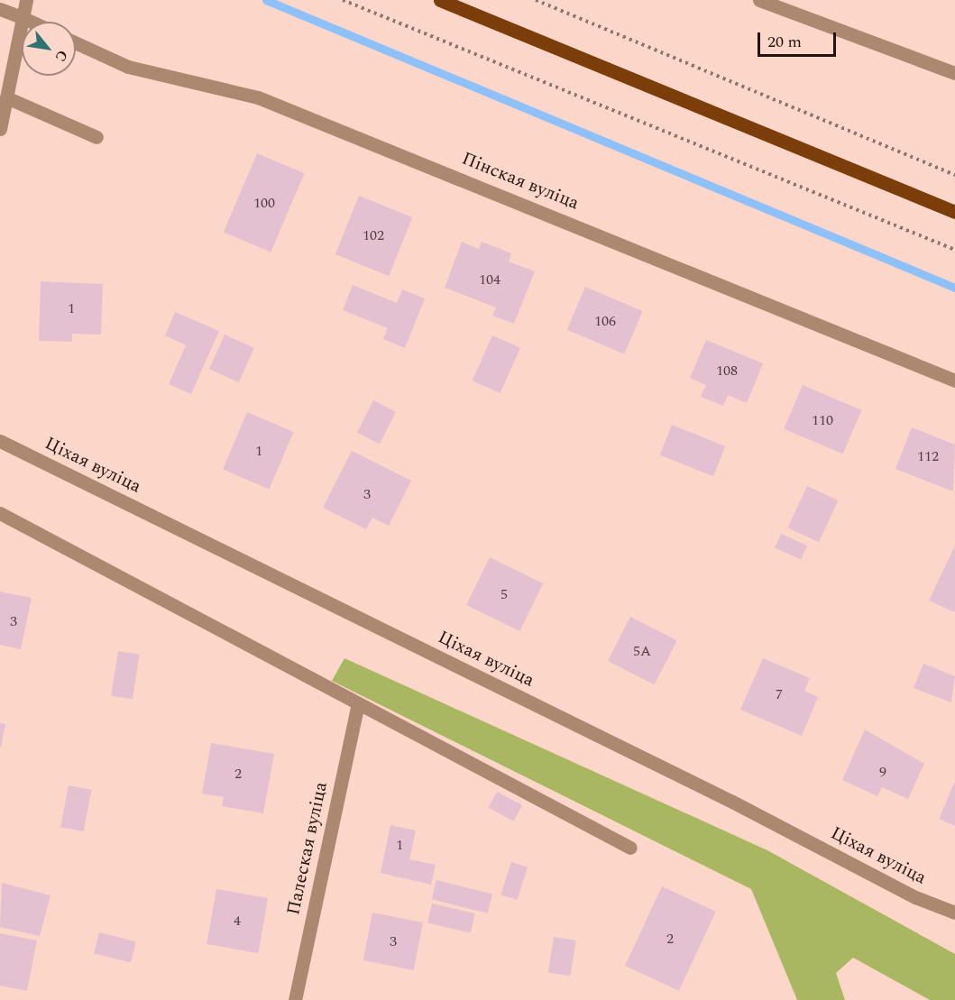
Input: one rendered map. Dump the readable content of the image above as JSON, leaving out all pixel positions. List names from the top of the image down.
{
  "streets": {
    "street": ["Пінская вуліца", "Ціхая вуліца", "Палеская вуліца"]
  },
  "house_numbers": [
    "100",
    "102",
    "104",
    "1",
    "106",
    "108",
    "110",
    "1",
    "112",
    "3",
    "5",
    "3",
    "5А",
    "7",
    "9",
    "2",
    "1",
    "4",
    "2",
    "3"
  ],
  "scale_bar": "20 m",
  "north": "bottom right"
}
